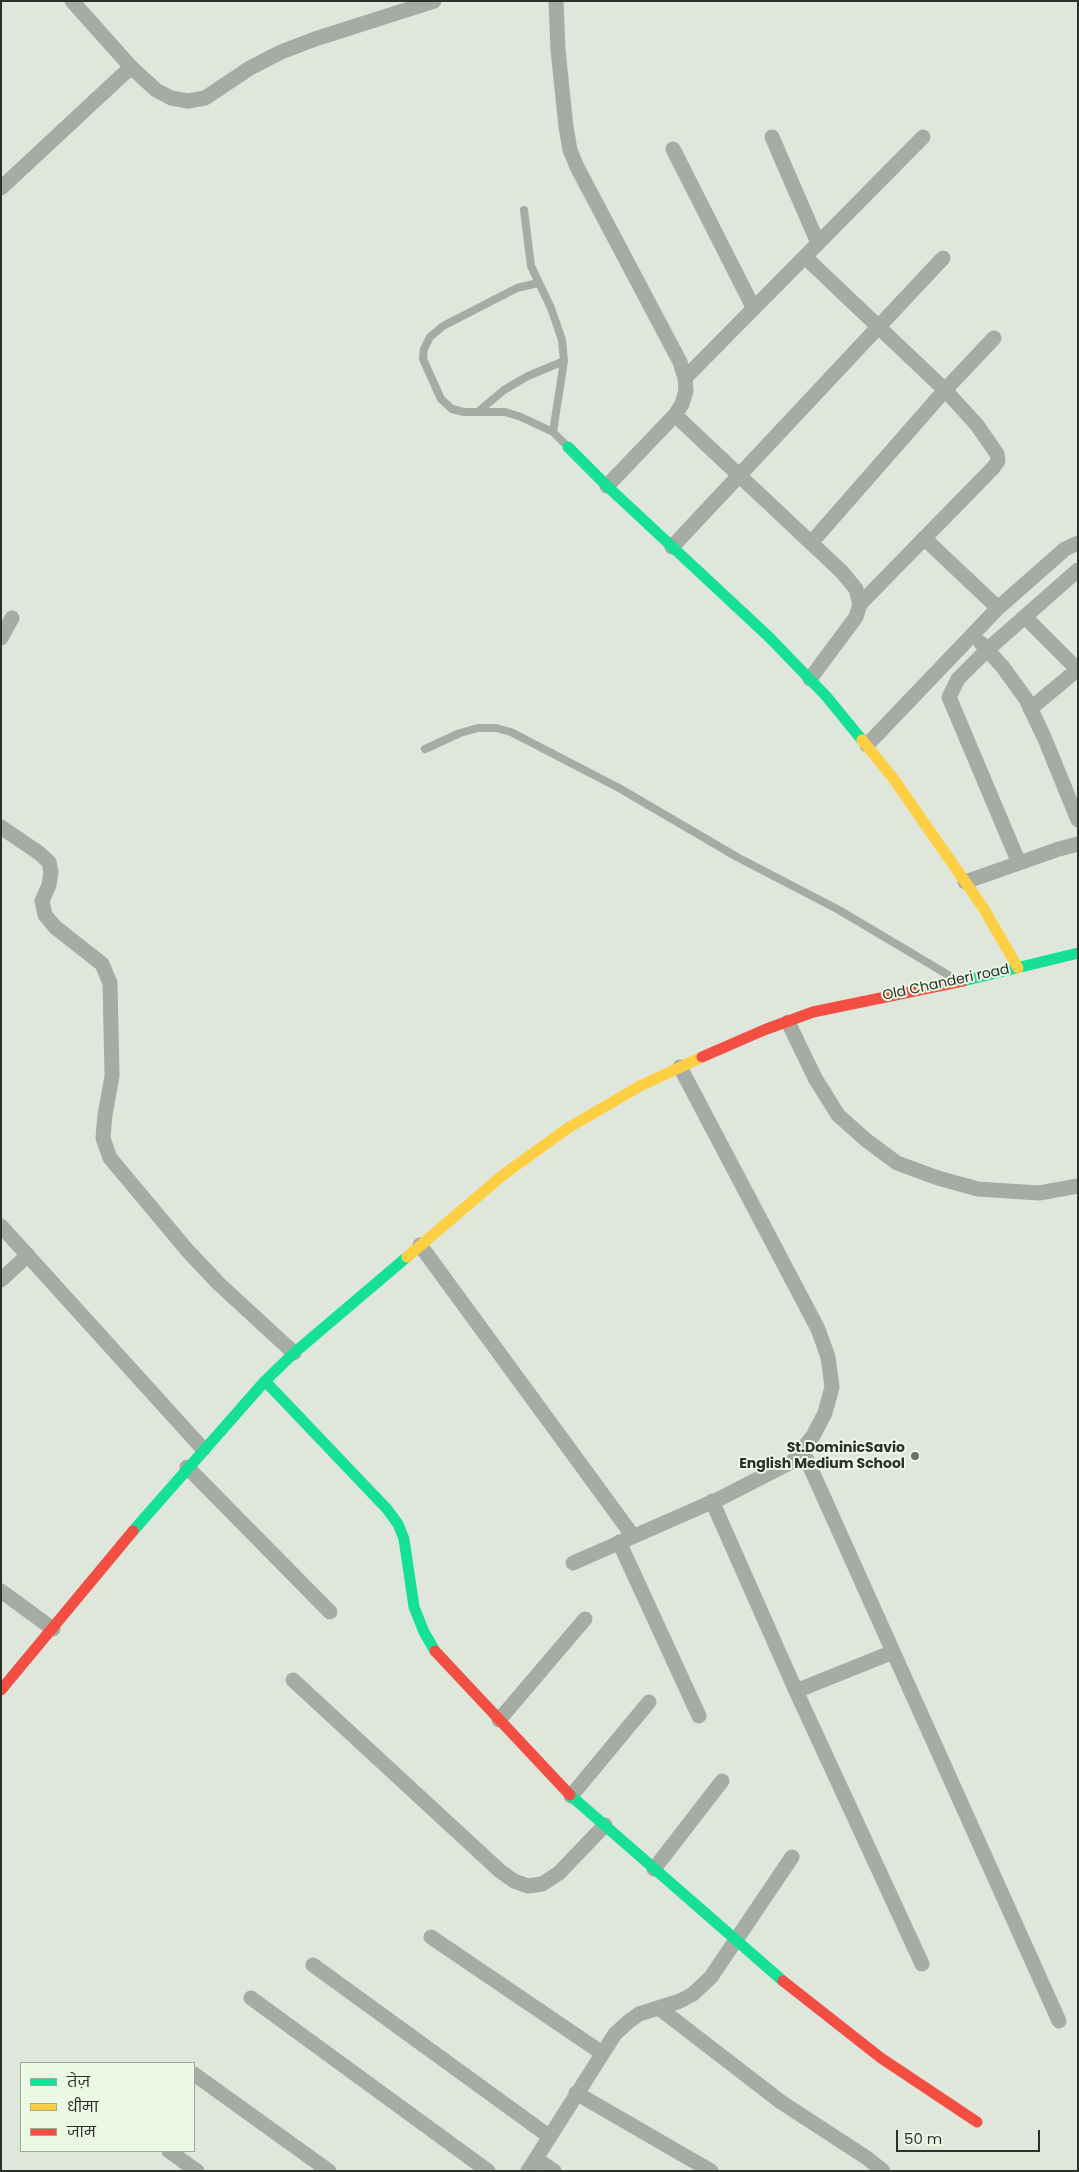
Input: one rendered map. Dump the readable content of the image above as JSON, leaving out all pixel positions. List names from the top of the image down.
{
  "streets": {
    "street": ["Old Chanderi road"]
  },
  "places": ["St.DominicSavio English Medium School"],
  "legend": ["तेज़", "धीमा", "जाम"],
  "scale_bar": "50 m"
}
